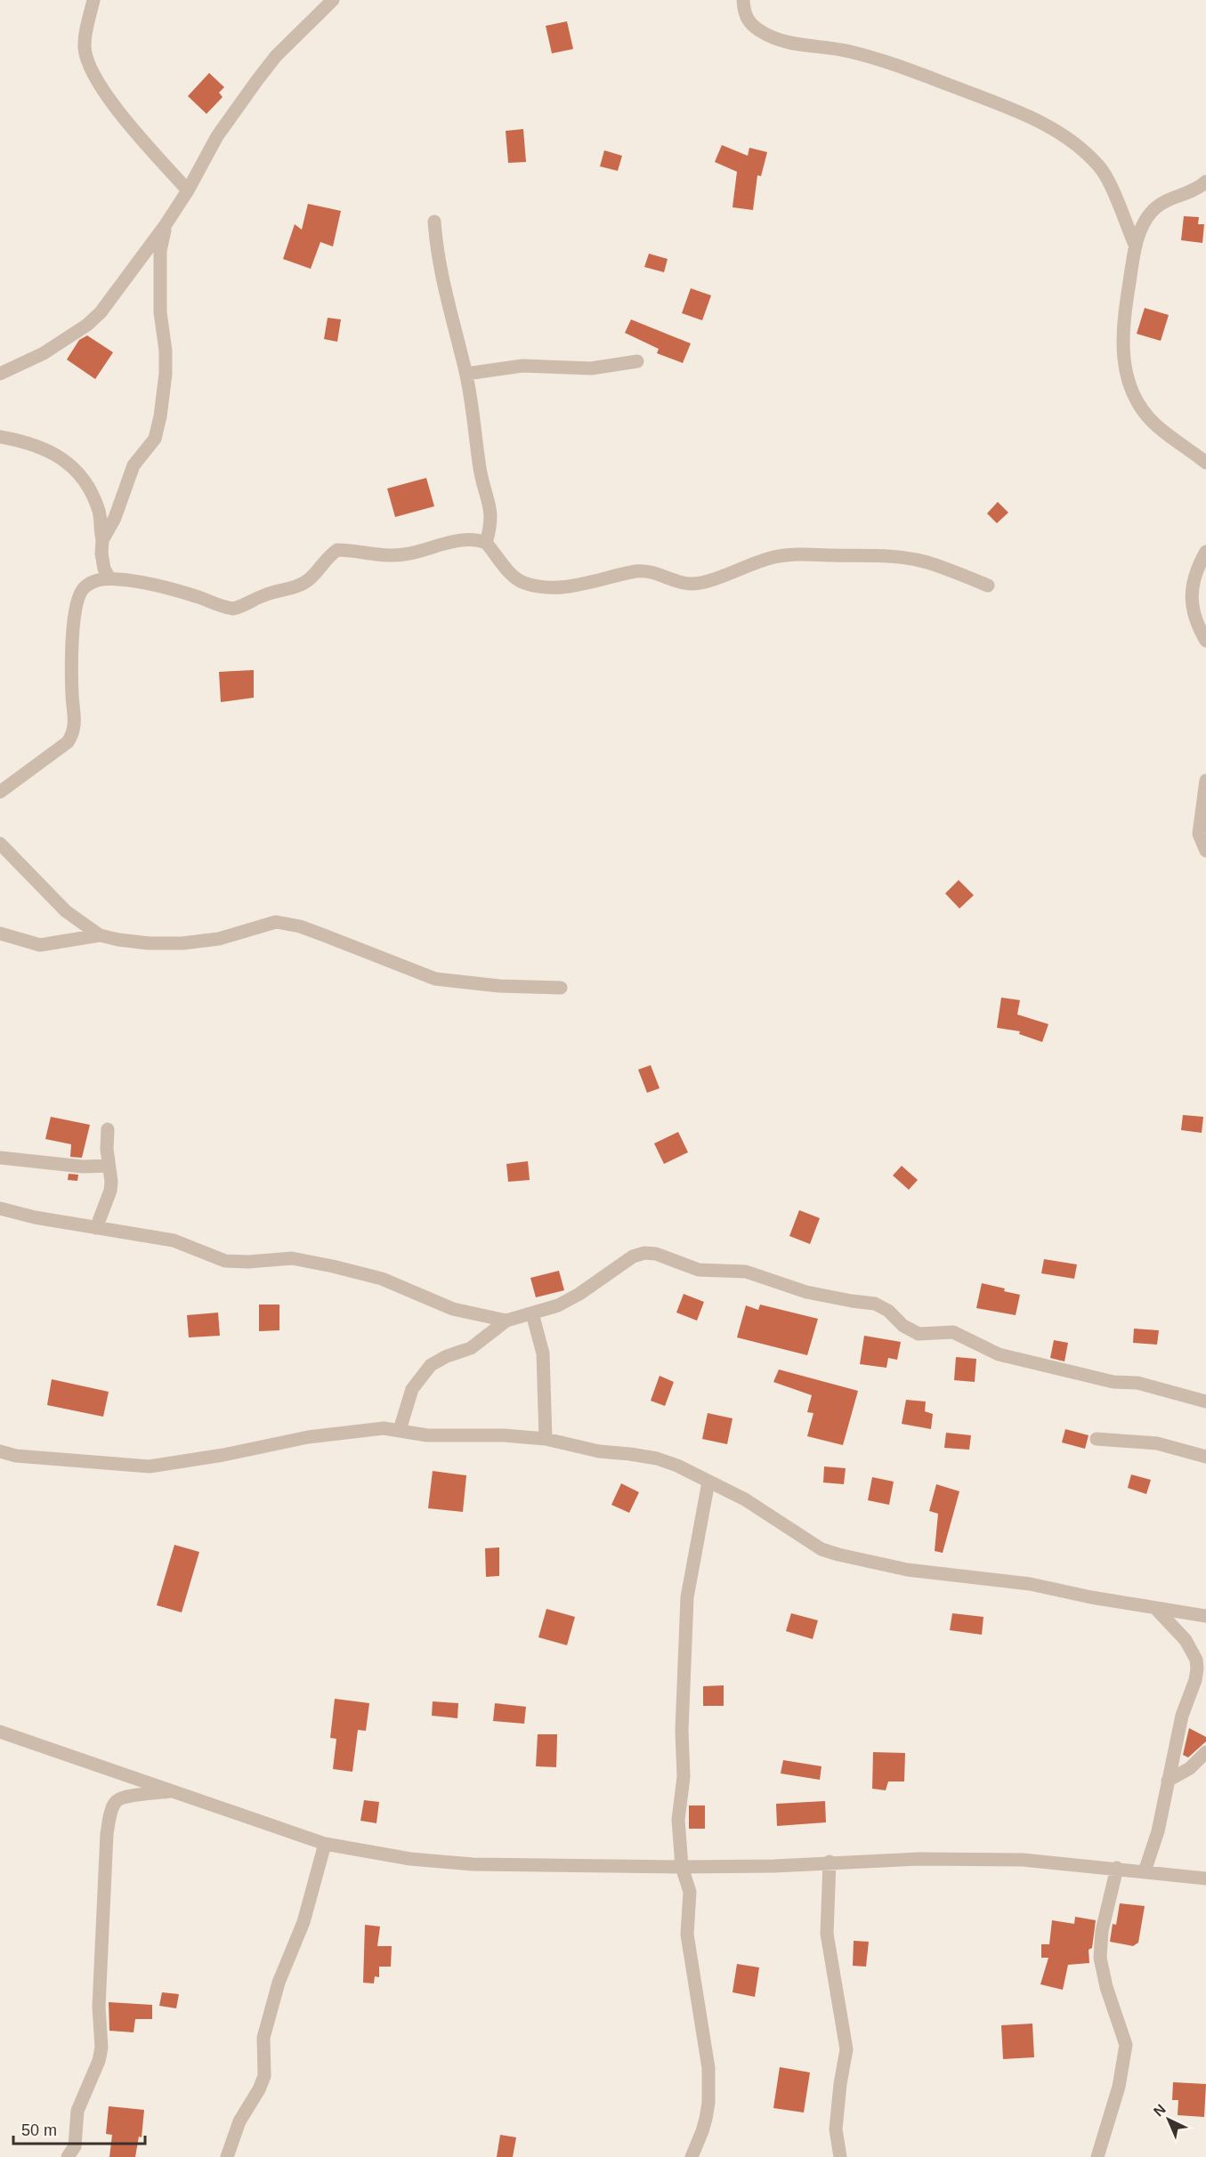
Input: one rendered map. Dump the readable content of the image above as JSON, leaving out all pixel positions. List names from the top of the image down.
{
  "scale_bar": "50 m",
  "north": "top left"
}
